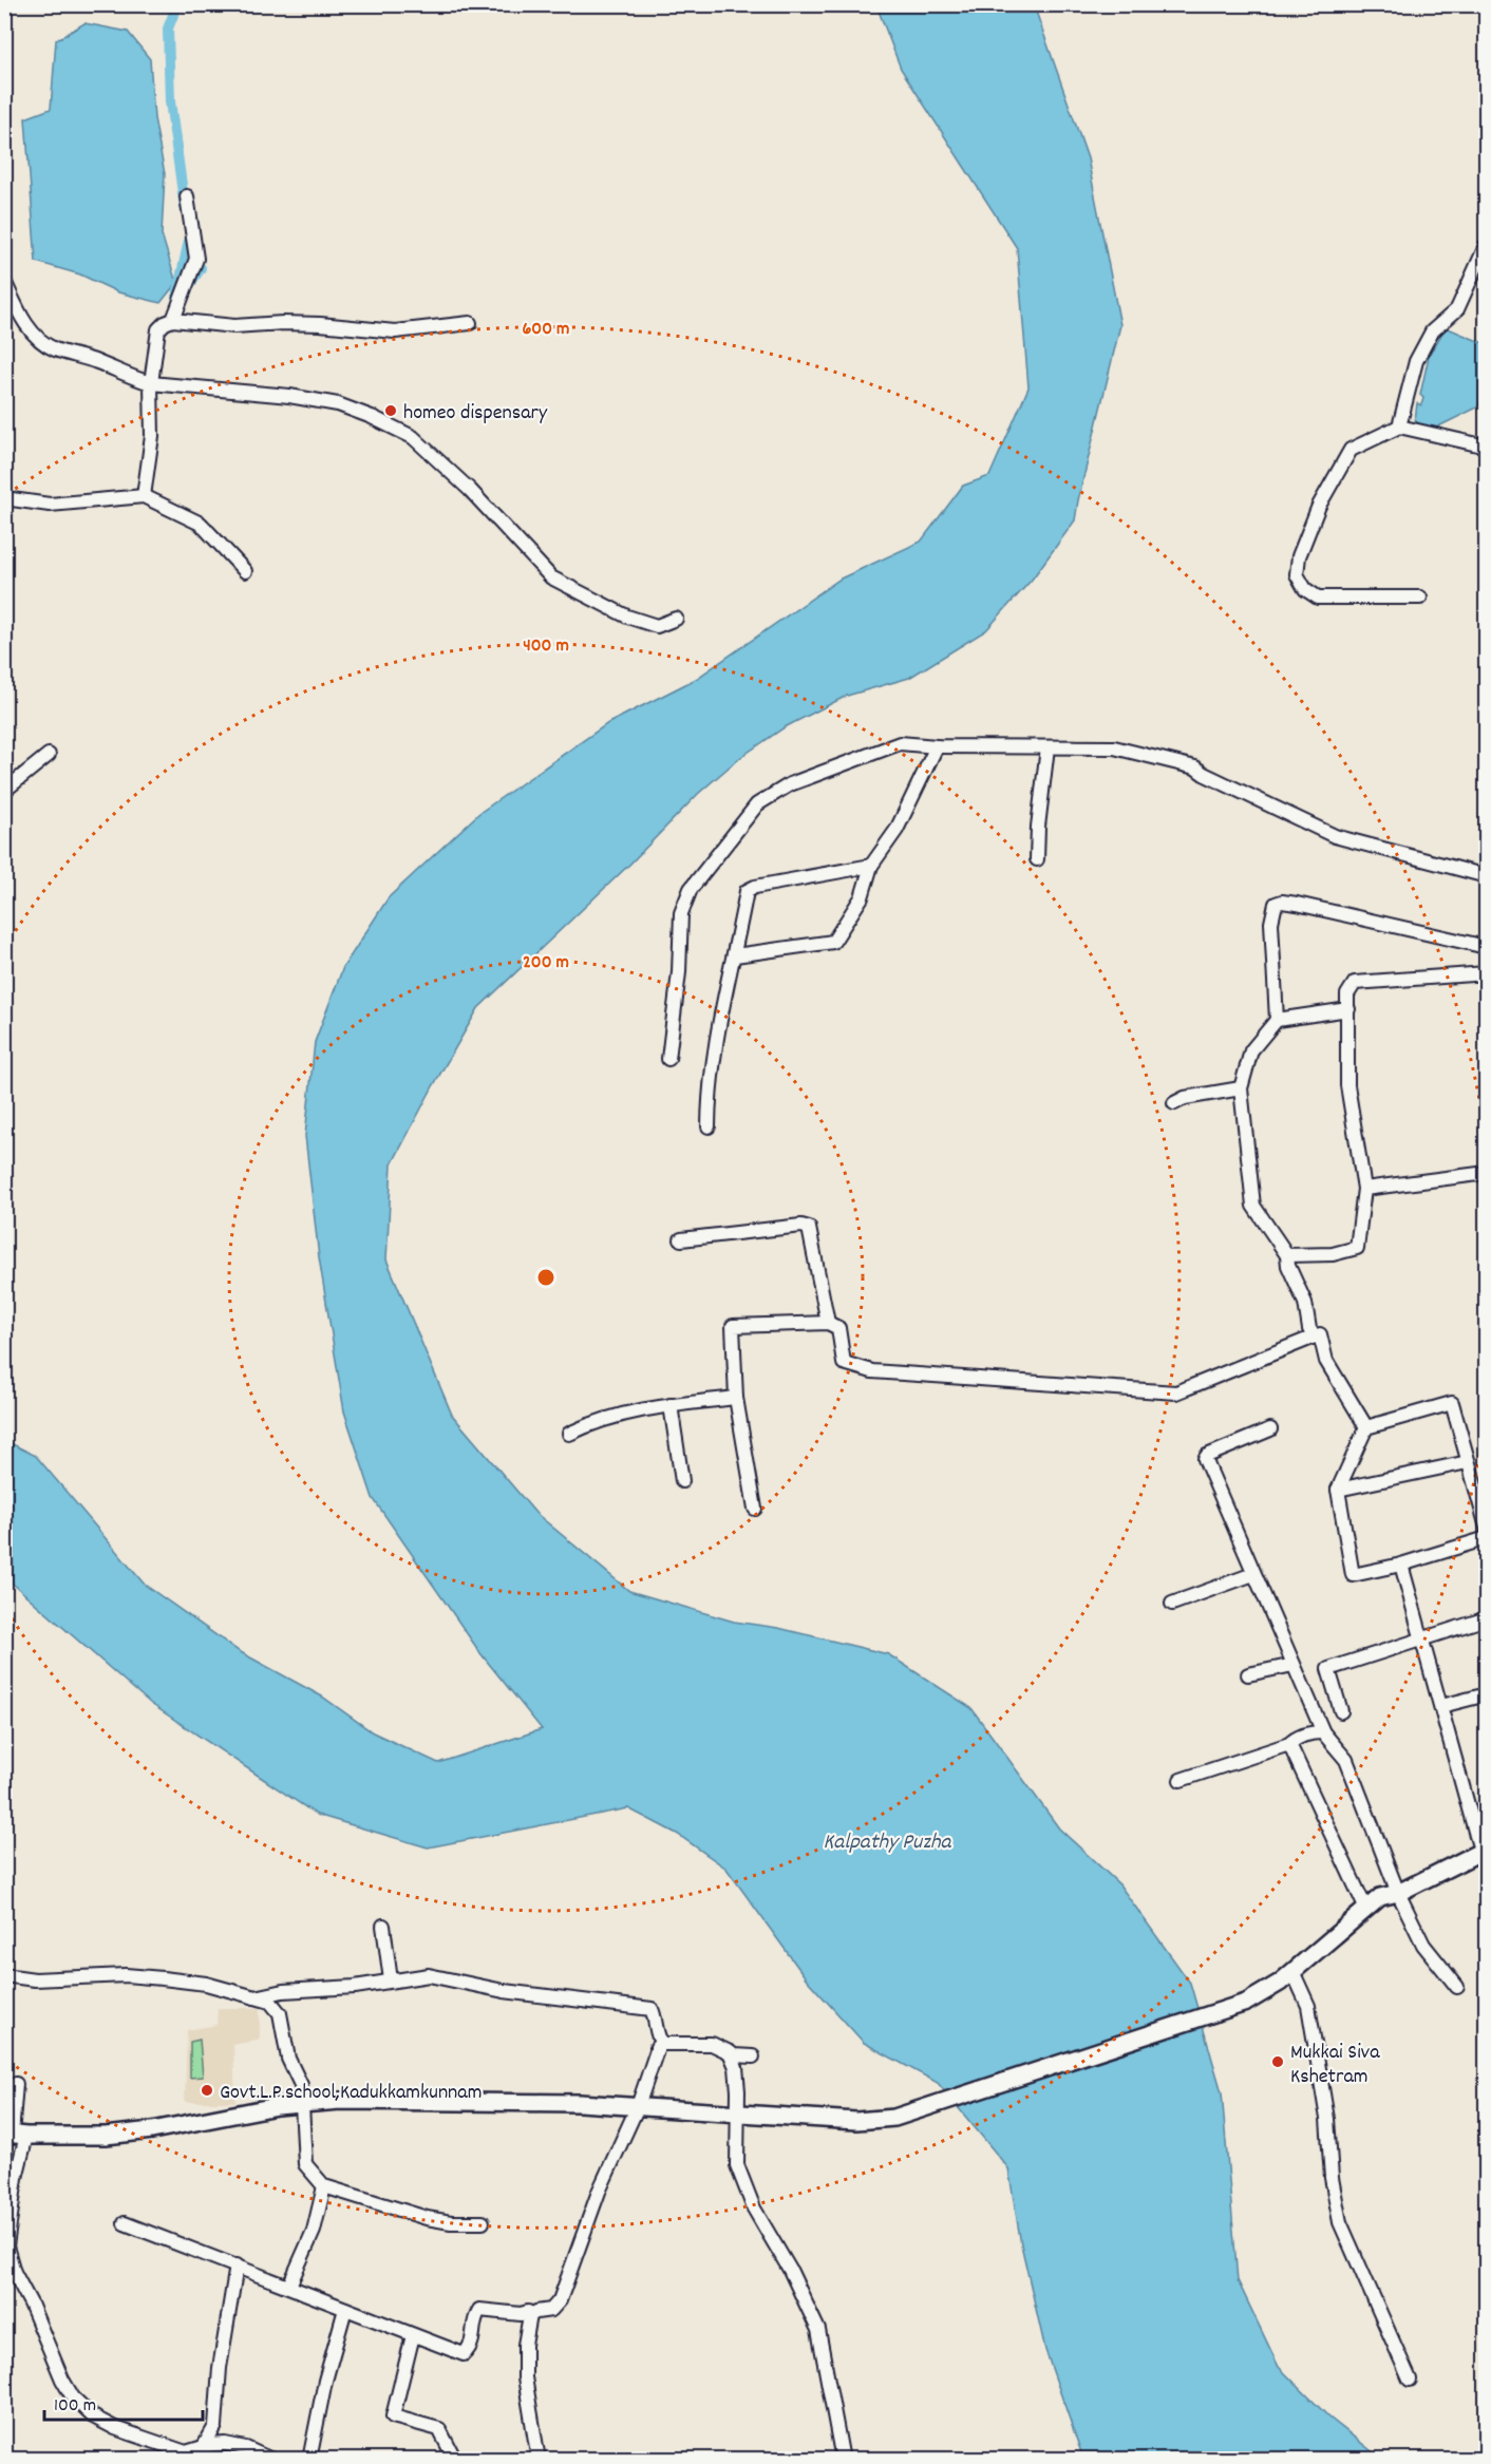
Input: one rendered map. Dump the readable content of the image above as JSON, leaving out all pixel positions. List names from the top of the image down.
{
  "water": ["Kalpathy Puzha"],
  "places": ["homeo dispensary", "Mukkai Siva Kshetram", "Govt.L.P.school,Kadukkamkunnam"],
  "scale_bar": "100 m",
  "rings": ["600 m", "400 m", "200 m"]
}
